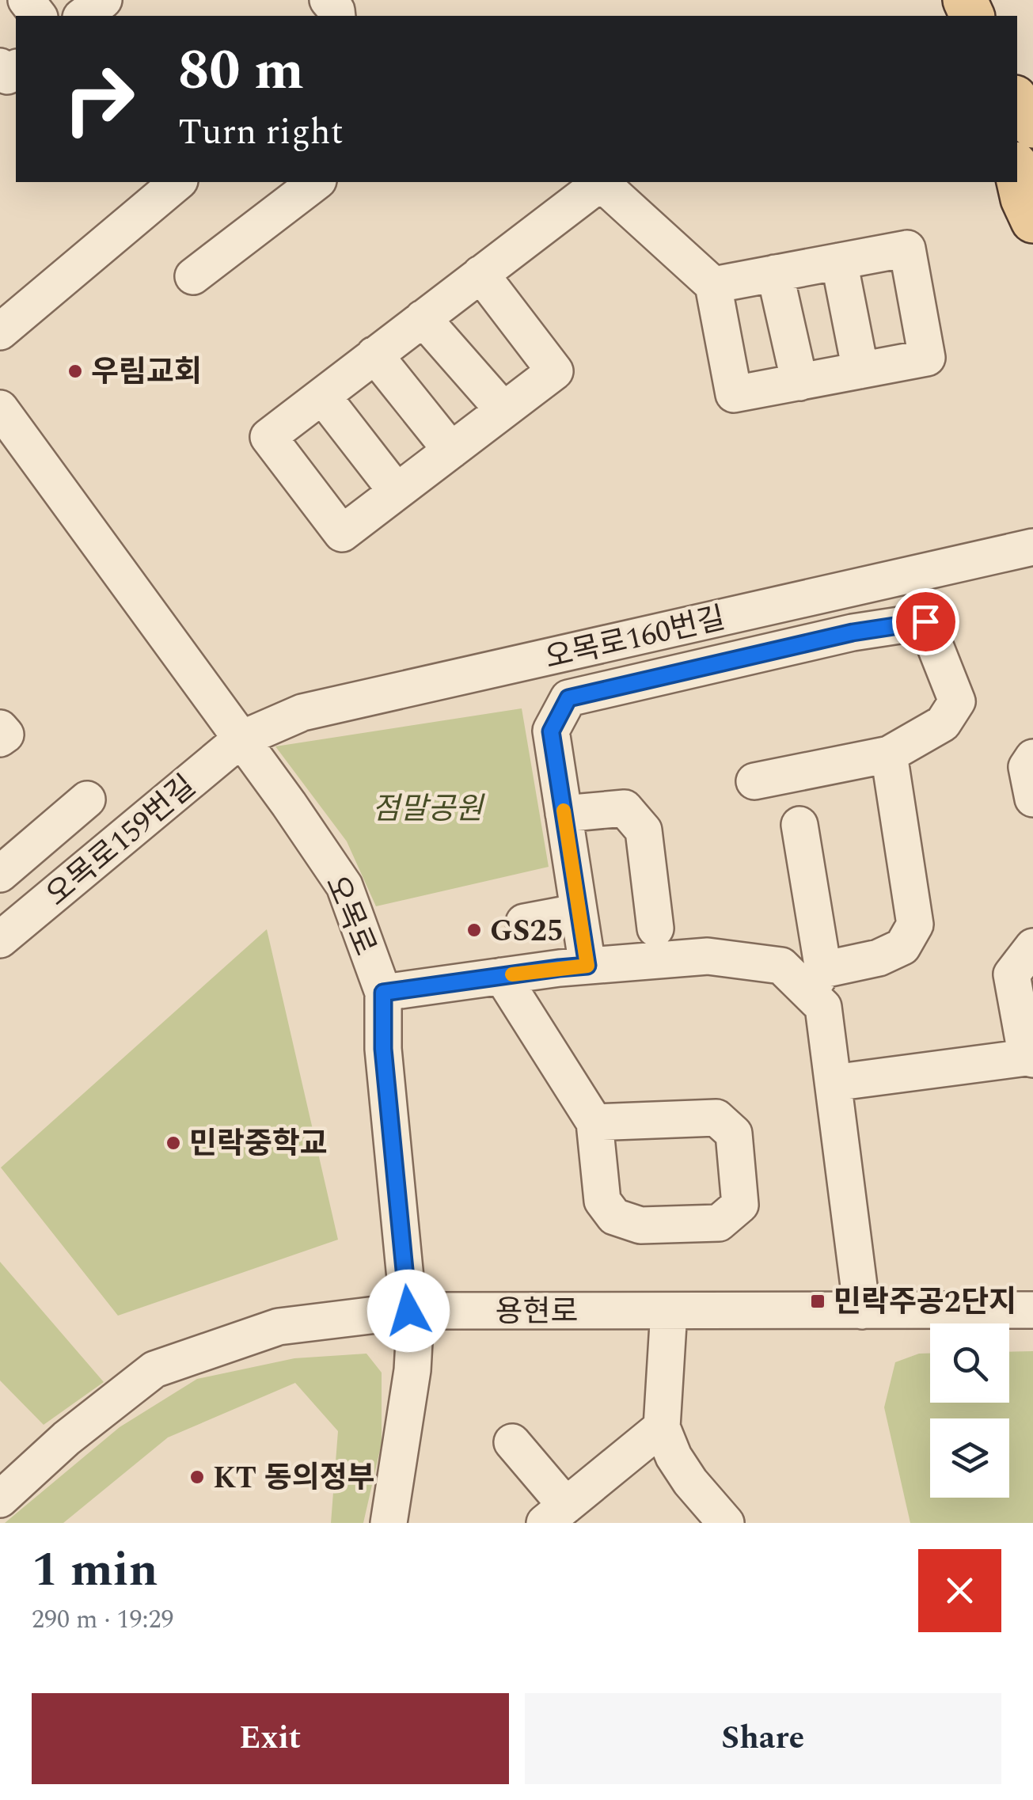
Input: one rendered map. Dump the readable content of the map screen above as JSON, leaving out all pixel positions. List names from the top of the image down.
{
  "streets": {
    "street": [
      "오목로160번길",
      "오목로159번길",
      "오목로",
      "용현로"
    ]
  },
  "crossings": [
    ["오목로160번길", "오목로159번길"],
    ["오목로160번길", "오목로"],
    ["오목로159번길", "오목로"],
    ["오목로", "용현로"]
  ],
  "parks": ["점말공원"],
  "places": {
    "other": [
      "우림교회",
      "GS25",
      "민락중학교",
      "KT 동의정부"
    ],
    "transit": ["민락주공2단지"]
  },
  "page": {
    "turn": ["80 m", "Turn right"],
    "heading": ["1 min", "290 m · 19:29"],
    "buttons": ["Exit", "Share"]
  }
}
